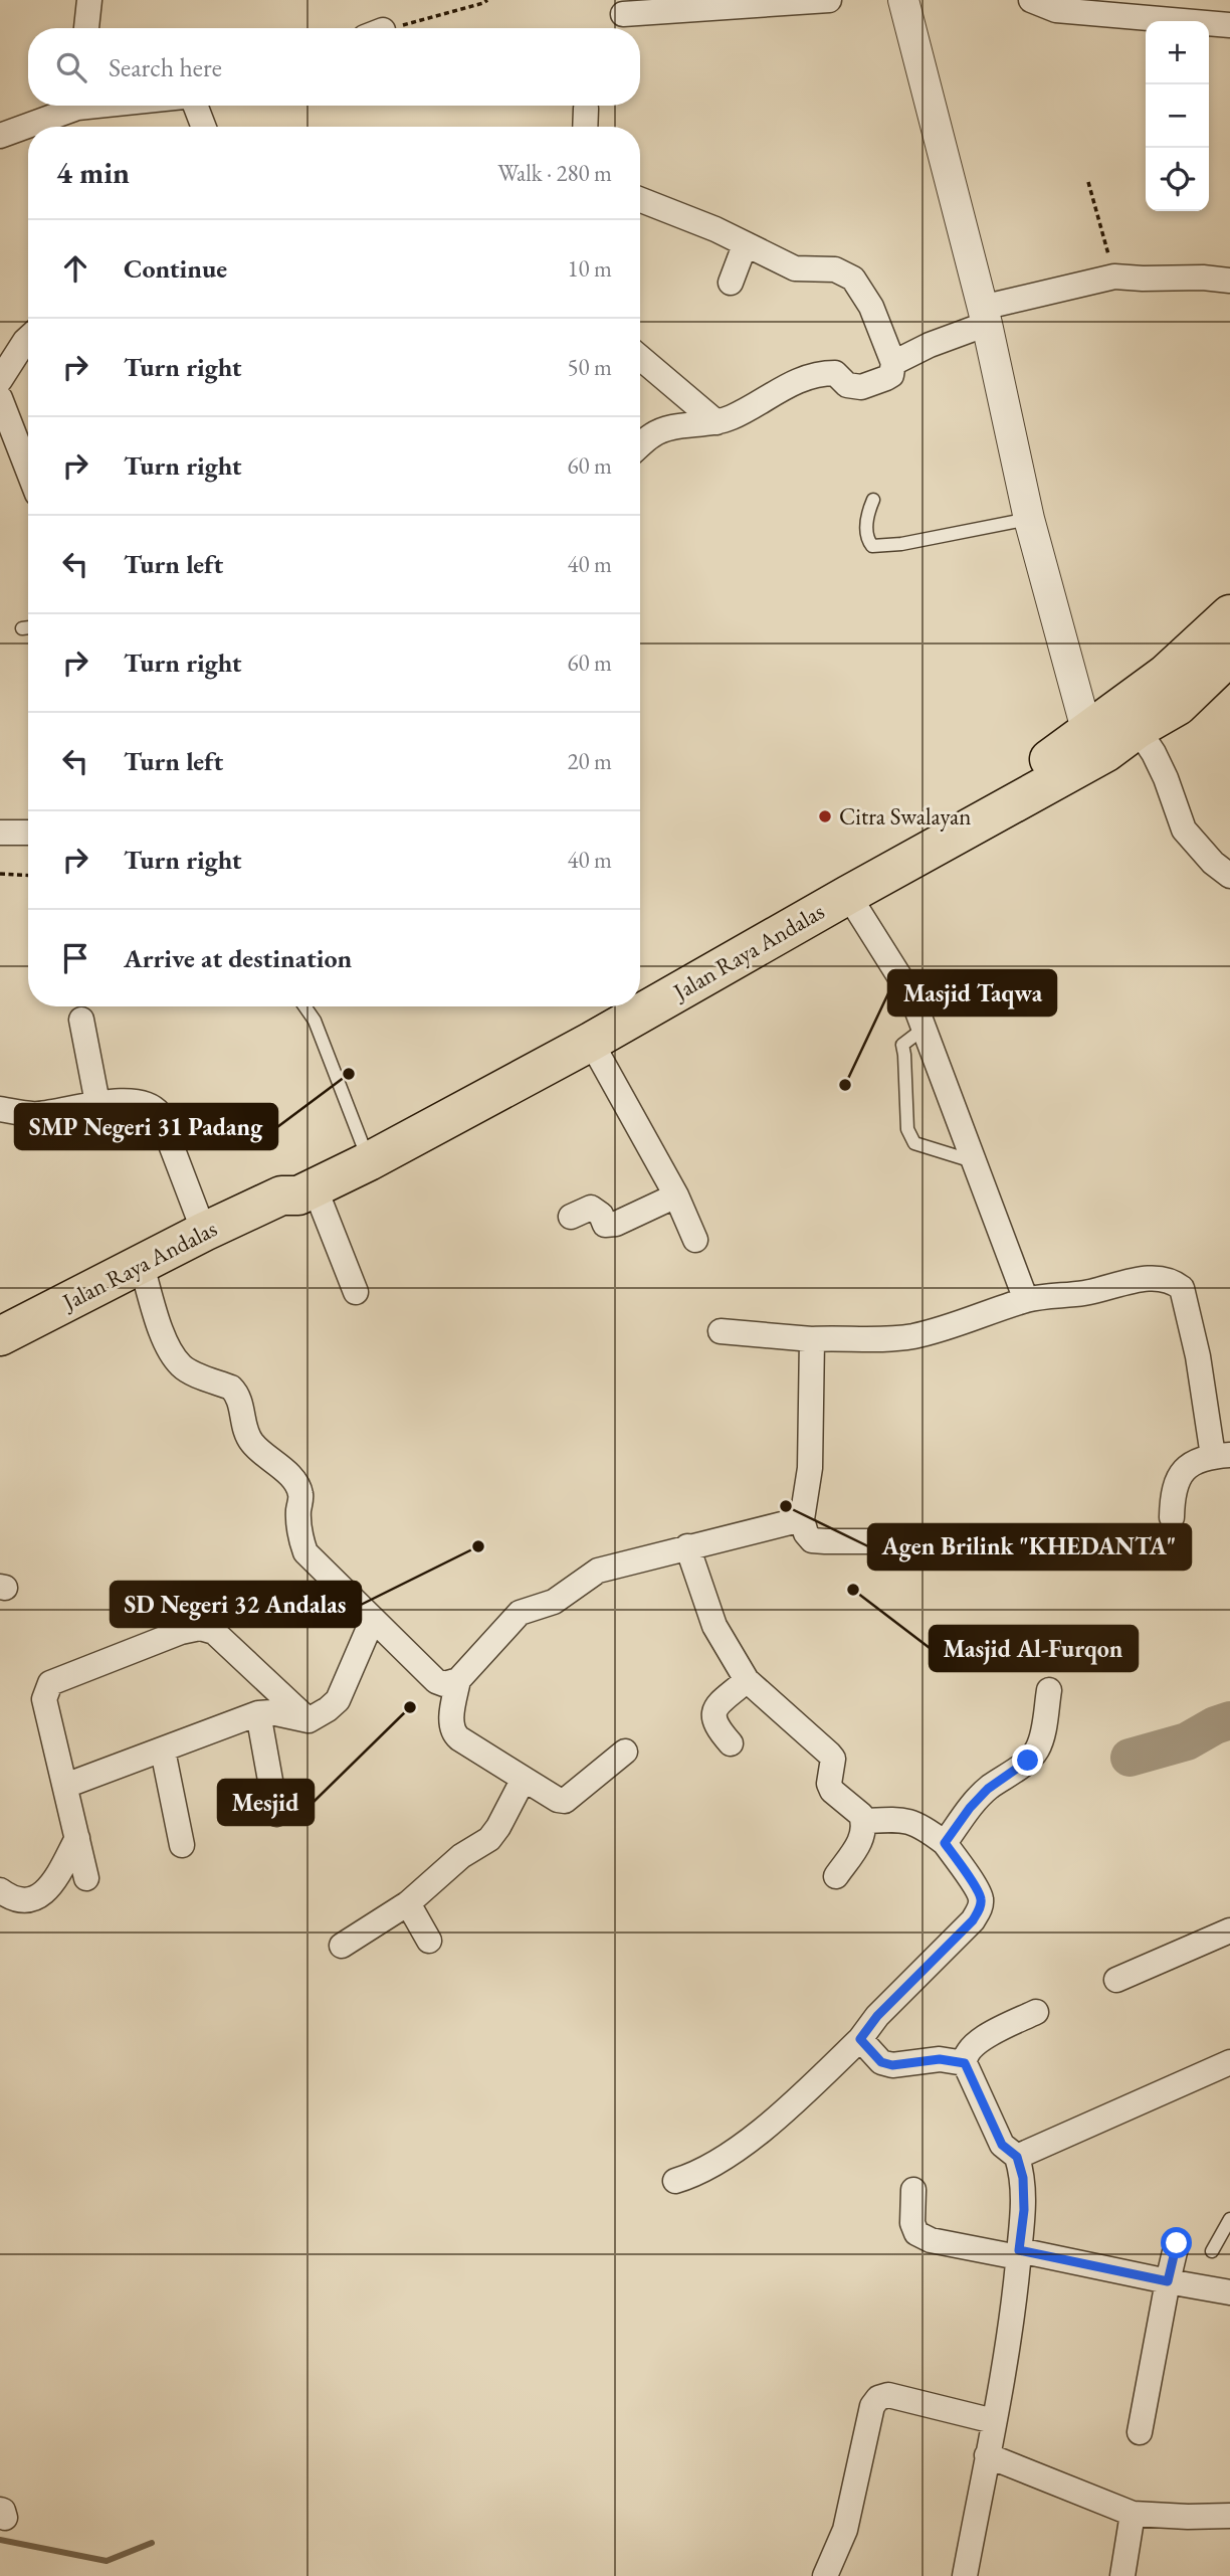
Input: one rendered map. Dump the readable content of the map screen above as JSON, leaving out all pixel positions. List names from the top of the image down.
{
  "streets": {
    "main road": ["Jalan Raya Andalas"]
  },
  "places": [
    "Citra Swalayan",
    "SMP Negeri 31 Padang",
    "Masjid Taqwa",
    "Agen Brilink \"KHEDANTA\"",
    "SD Negeri 32 Andalas",
    "Masjid Al-Furqon",
    "Mesjid"
  ],
  "page": {
    "map_buttons": ["+", "−"],
    "search": "Search here",
    "heading": ["4 min", "Walk · 280 m"],
    "list": [
      ["Continue", "10 m"],
      ["Turn right", "50 m"],
      ["Turn right", "60 m"],
      ["Turn left", "40 m"],
      ["Turn right", "60 m"],
      ["Turn left", "20 m"],
      ["Turn right", "40 m"],
      "Arrive at destination"
    ]
  }
}
